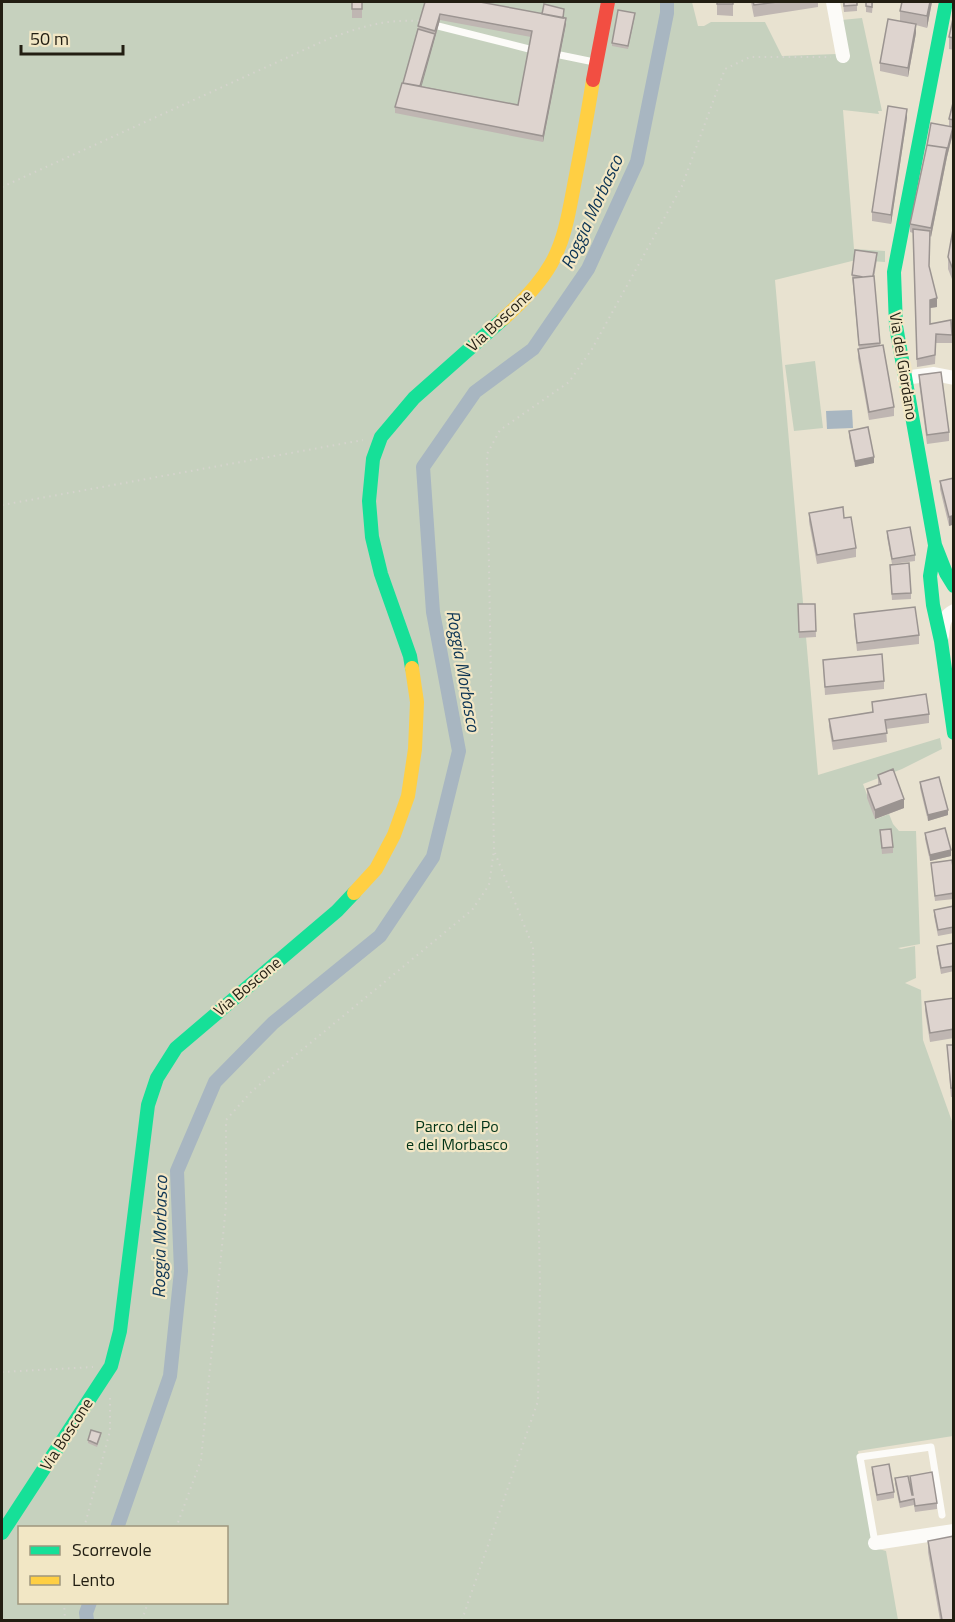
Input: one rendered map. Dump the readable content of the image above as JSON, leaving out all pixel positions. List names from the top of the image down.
{
  "streets": {
    "street": ["Via Boscone", "Via del Giordano"]
  },
  "water": ["Roggia Morbasco"],
  "parks": ["Parco del Po e del Morbasco"],
  "legend": ["Scorrevole", "Lento"],
  "scale_bar": "50 m"
}
